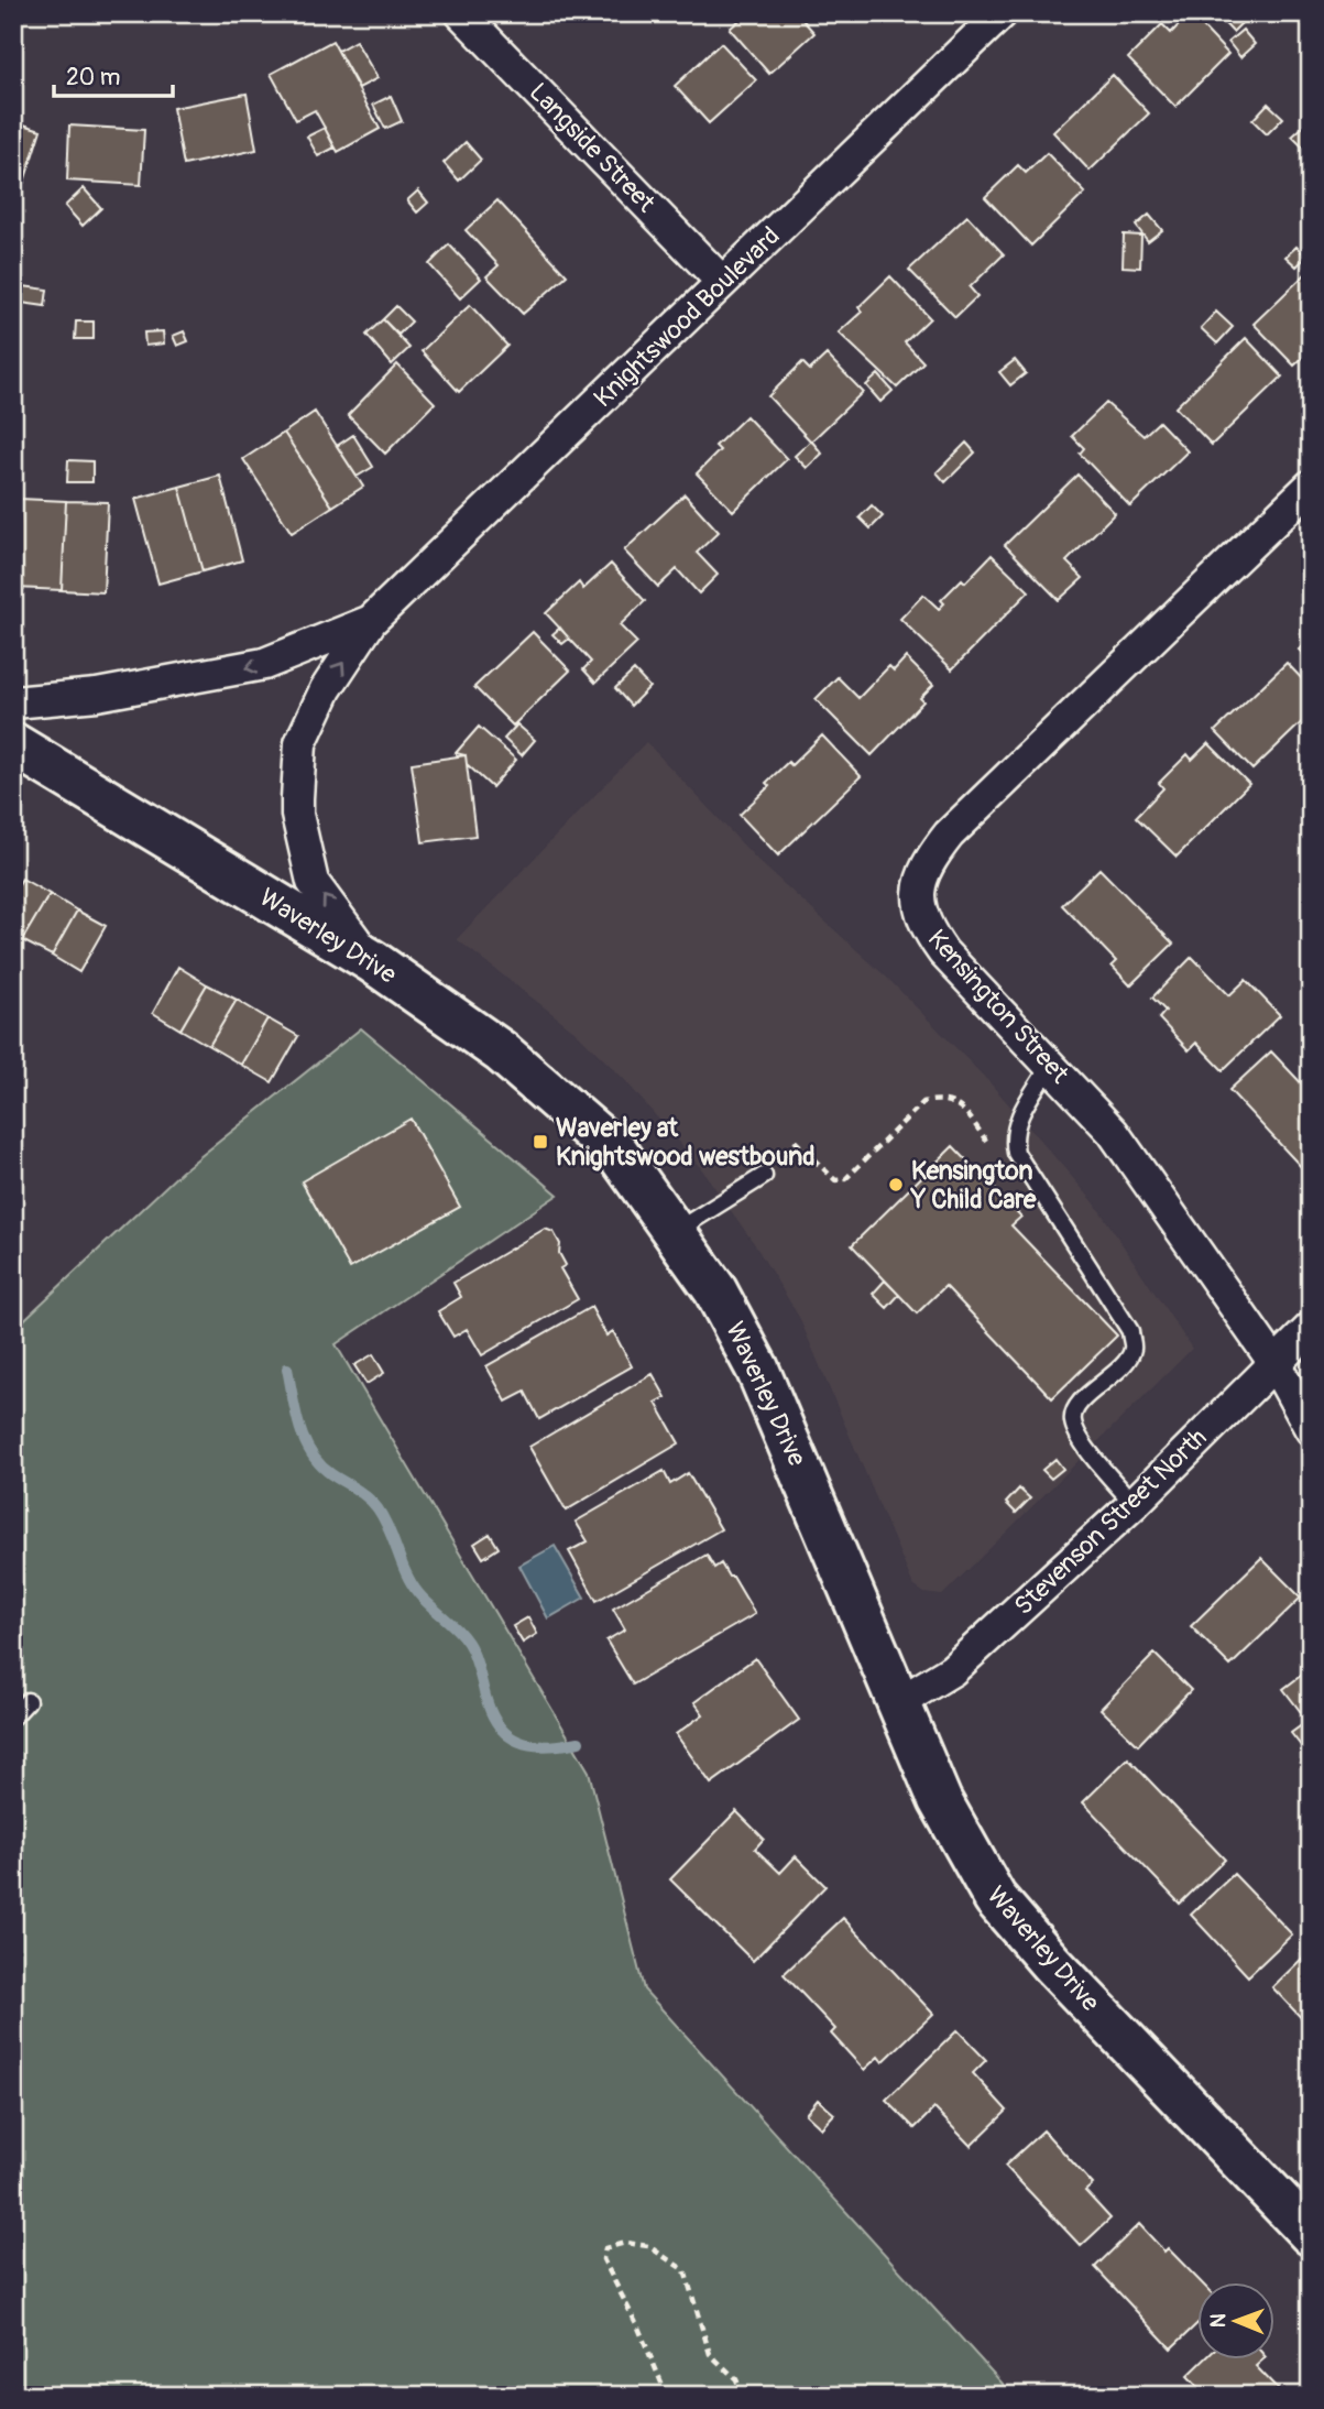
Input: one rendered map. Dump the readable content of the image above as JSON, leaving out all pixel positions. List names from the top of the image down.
{
  "streets": {
    "street": [
      "Langside Street",
      "Knightswood Boulevard",
      "Waverley Drive",
      "Kensington Street",
      "Stevenson Street North"
    ]
  },
  "crossings": [
    ["Langside Street", "Knightswood Boulevard"],
    ["Knightswood Boulevard", "Waverley Drive"],
    ["Waverley Drive", "Stevenson Street North"],
    ["Kensington Street", "Stevenson Street North"]
  ],
  "places": {
    "transit": ["Waverley at Knightswood westbound"],
    "other": ["Kensington Y Child Care"]
  },
  "scale_bar": "20 m",
  "north": "left"
}
